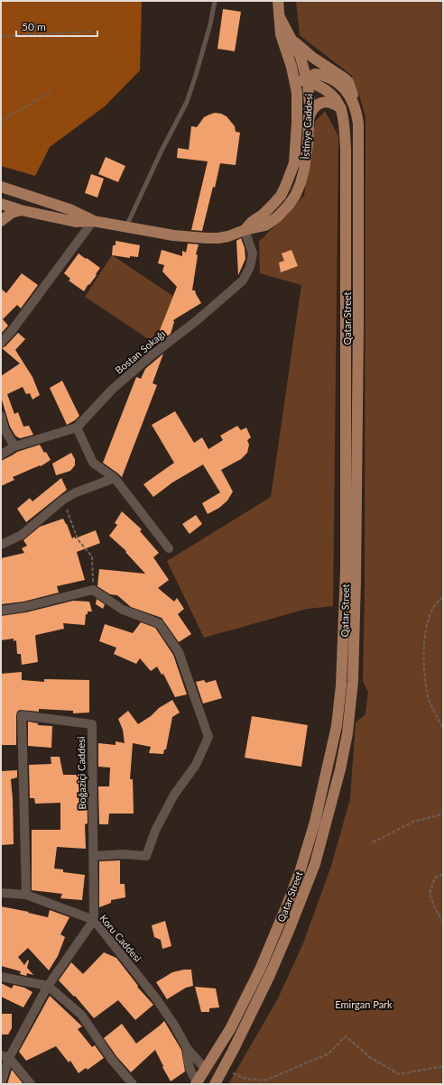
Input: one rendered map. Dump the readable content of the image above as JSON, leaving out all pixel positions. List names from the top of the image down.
{
  "streets": {
    "main road": ["İstinye Caddesi", "Qatar Street"],
    "street": ["Bostan Sokağı", "Boğaziçi Caddesi", "Koru Caddesi"]
  },
  "crossings": [
    ["İstinye Caddesi", "Bostan Sokağı"],
    ["Boğaziçi Caddesi", "Koru Caddesi"]
  ],
  "parks": ["Emirgan Park"],
  "scale_bar": "50 m"
}
